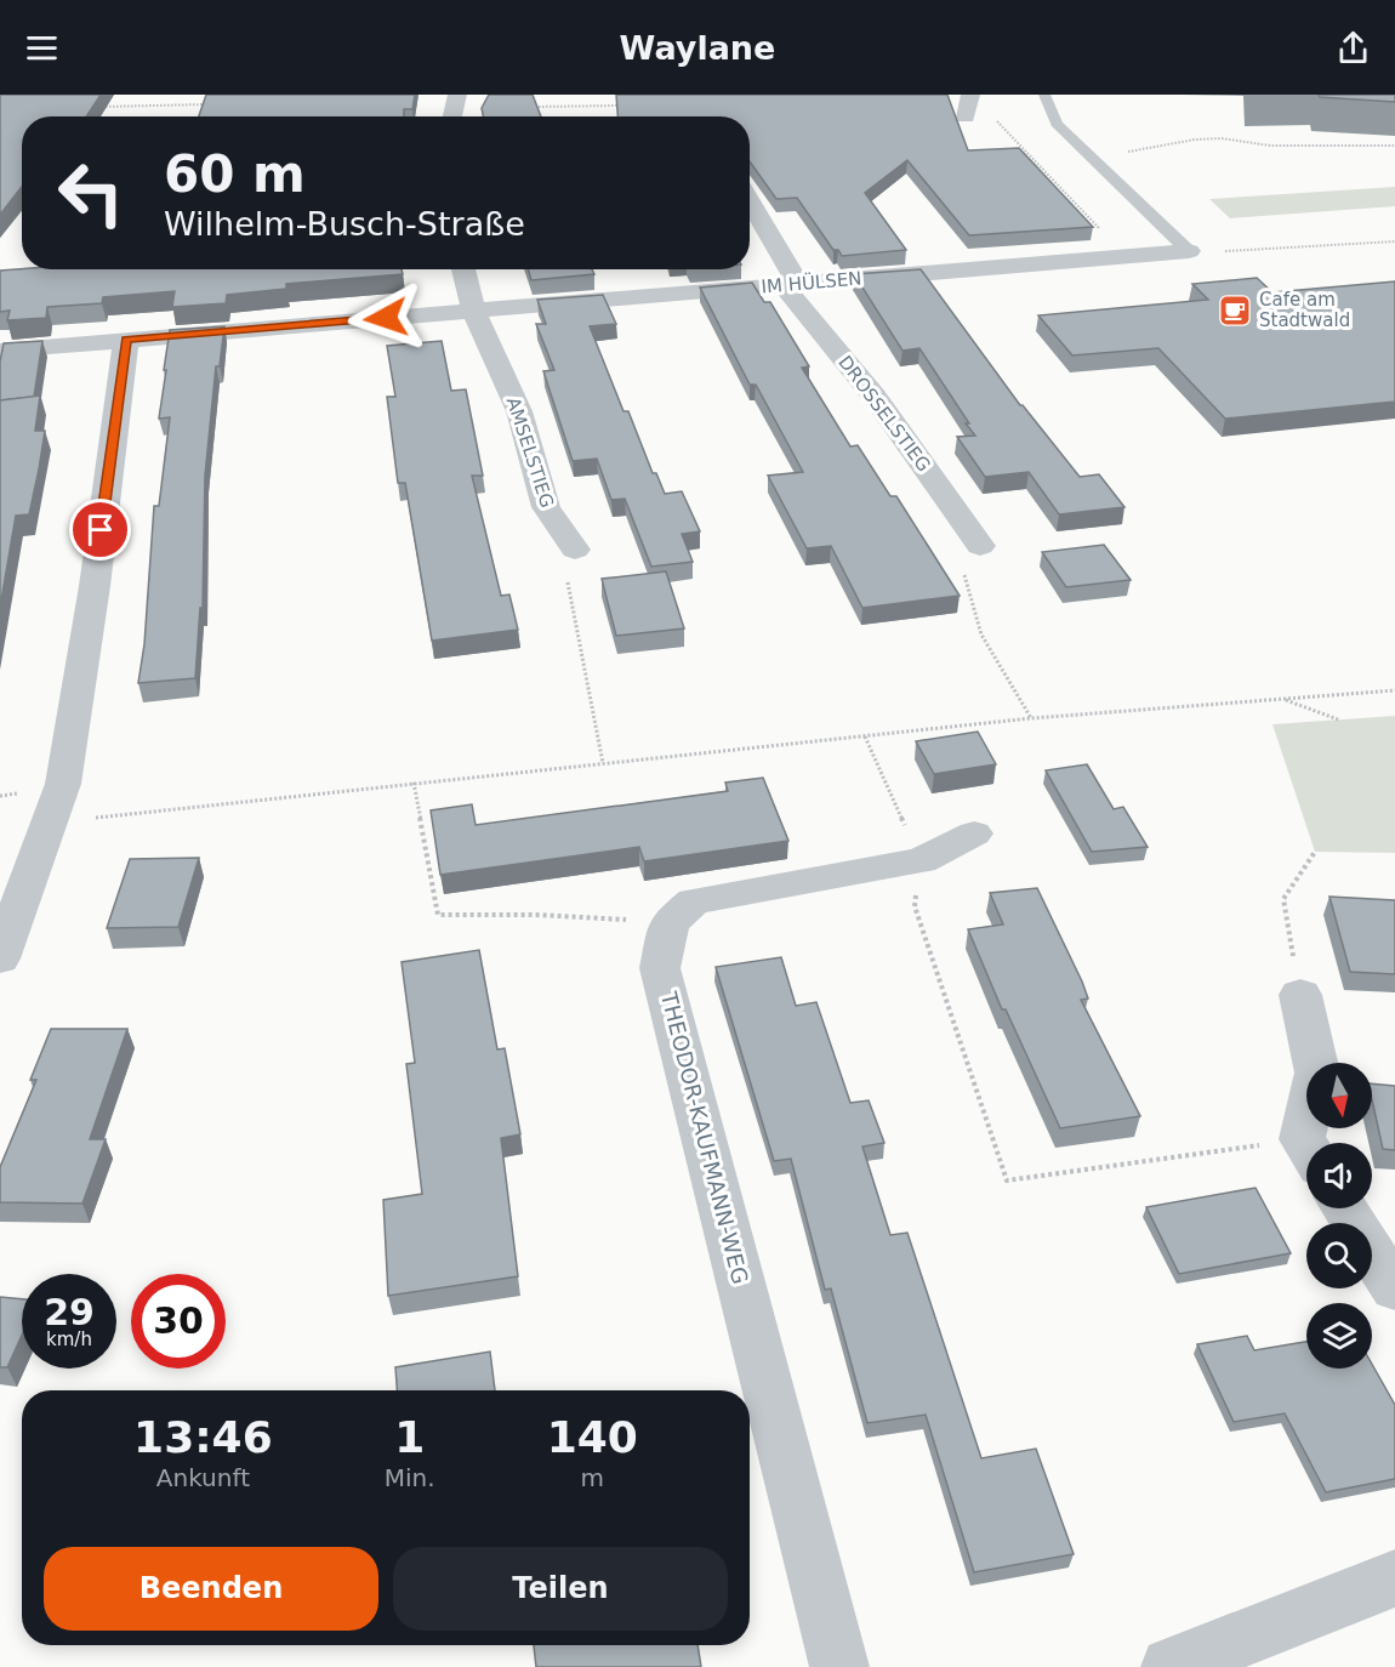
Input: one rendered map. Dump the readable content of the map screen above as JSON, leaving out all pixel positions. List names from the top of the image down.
{
  "streets": {
    "street": [
      "IM HÜLSEN",
      "DROSSELSTIEG",
      "AMSELSTIEG",
      "THEODOR-KAUFMANN-WEG"
    ]
  },
  "crossings": [
    ["IM HÜLSEN", "DROSSELSTIEG"],
    ["IM HÜLSEN", "AMSELSTIEG"]
  ],
  "places": {
    "cafe": ["Cafe am Stadtwald"]
  },
  "north": "bottom",
  "page": {
    "header": "Waylane",
    "turn": ["60 m", "Wilhelm-Busch-Straße"],
    "speed": "29 km/h",
    "limit": "30",
    "eta": [
      "13:46",
      "Ankunft",
      "1",
      "Min.",
      "140",
      "m"
    ],
    "buttons": ["Beenden", "Teilen"]
  }
}
